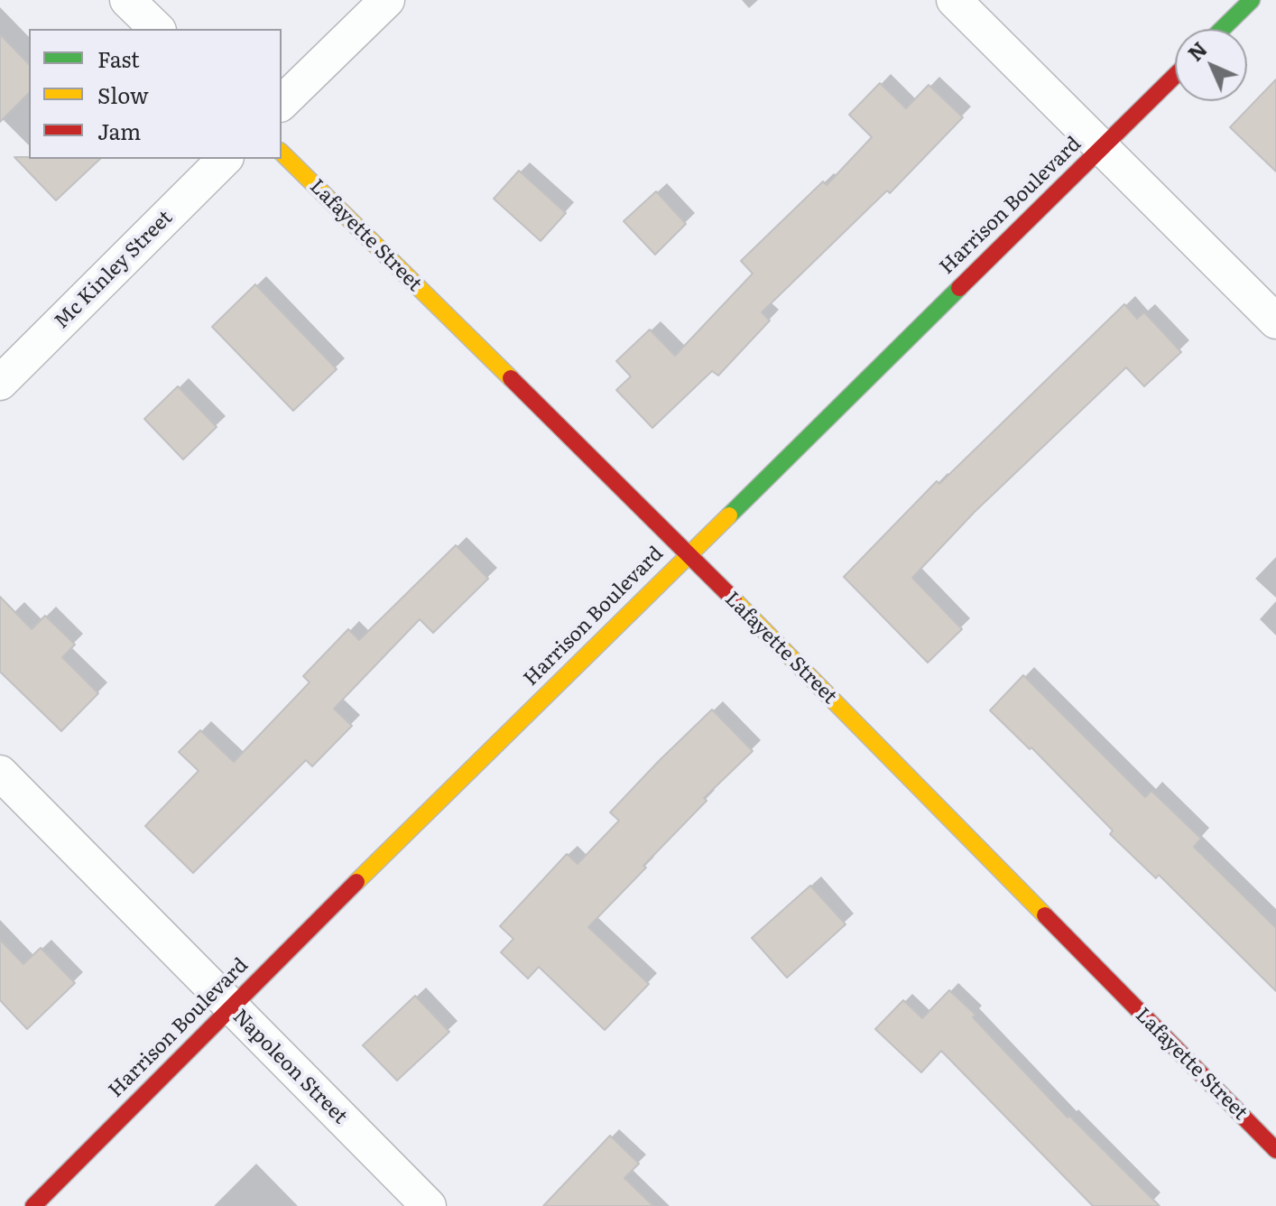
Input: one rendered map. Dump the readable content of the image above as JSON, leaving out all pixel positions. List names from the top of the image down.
{
  "streets": {
    "street": [
      "Harrison Boulevard",
      "Lafayette Street",
      "Mc Kinley Street",
      "Napoleon Street"
    ]
  },
  "crossings": [
    ["Harrison Boulevard", "Lafayette Street"],
    ["Harrison Boulevard", "Napoleon Street"]
  ],
  "legend": ["Fast", "Slow", "Jam"],
  "north": "top left"
}
